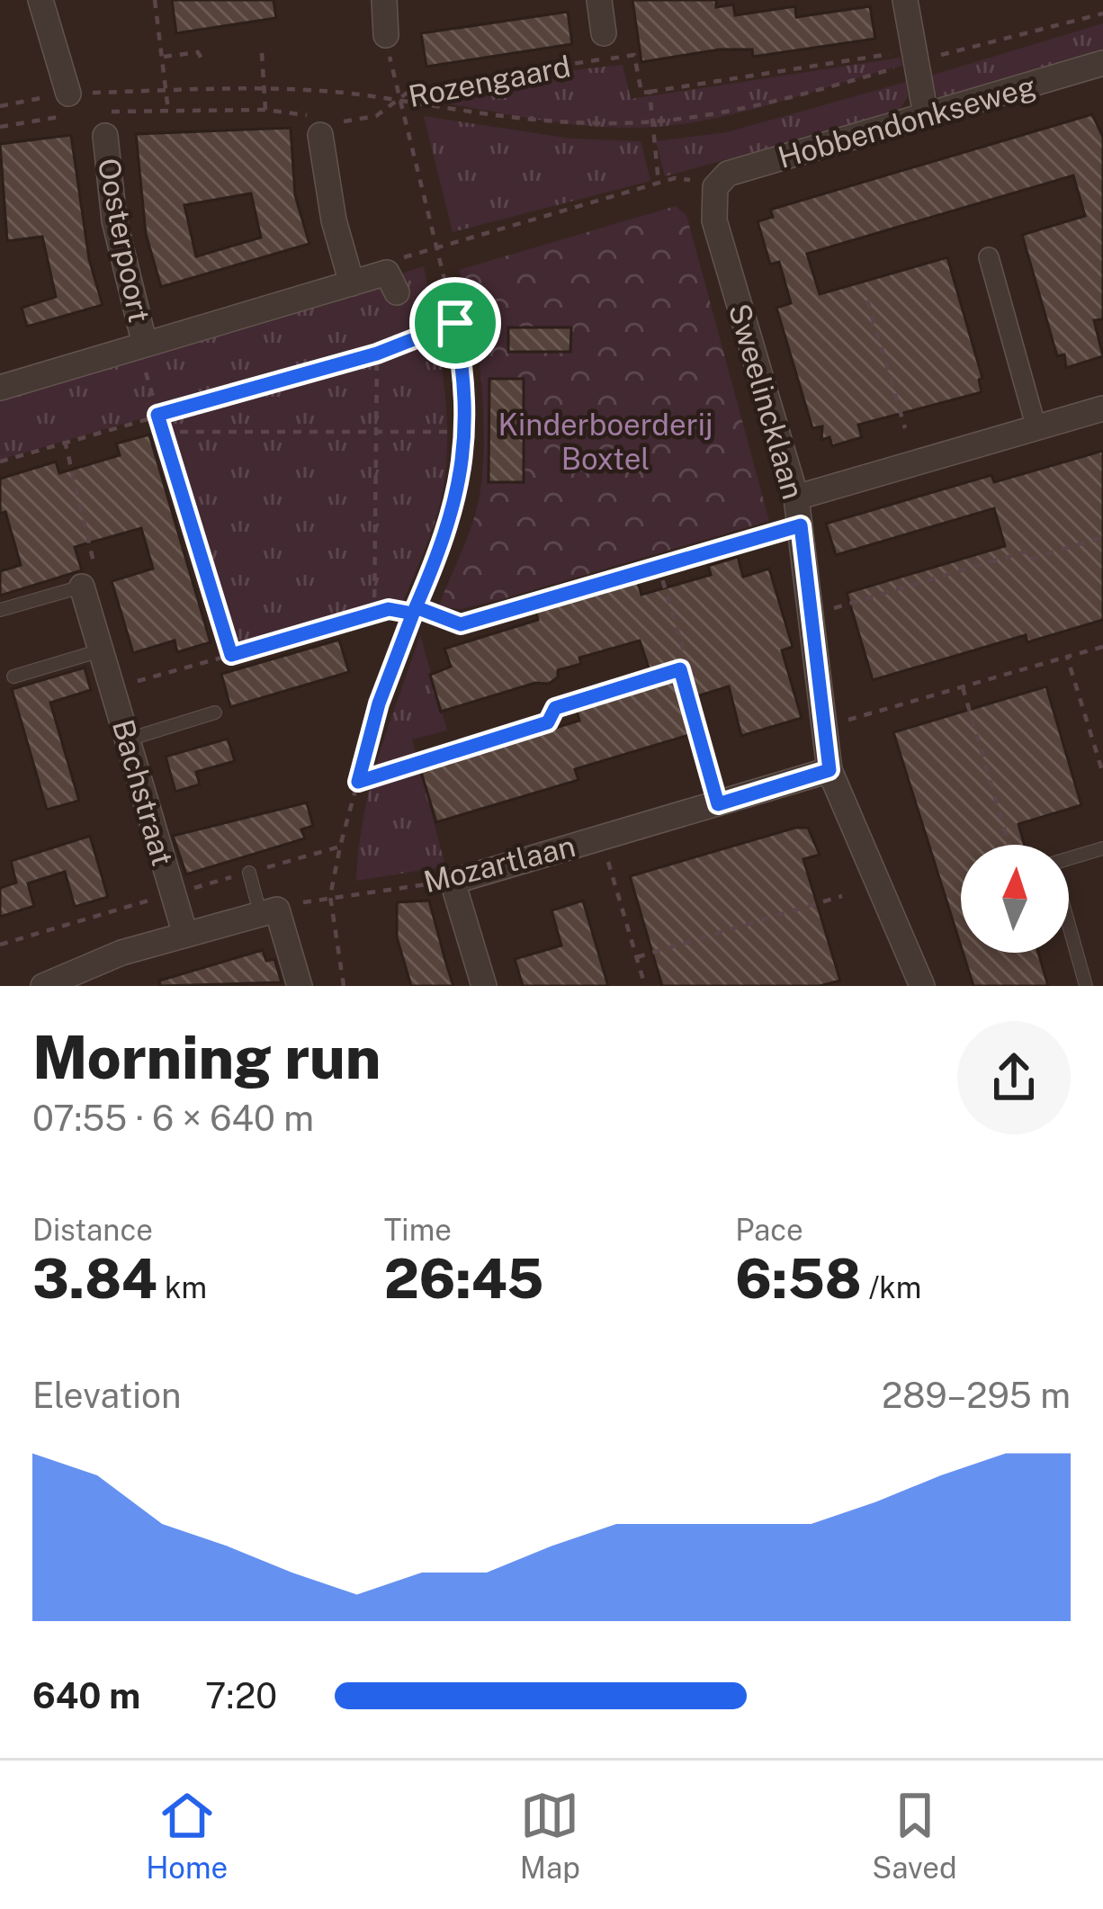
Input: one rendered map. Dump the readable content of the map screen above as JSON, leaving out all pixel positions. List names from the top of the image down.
{
  "streets": {
    "street": [
      "Rozengaard",
      "Hobbendonkseweg",
      "Oosterpoort",
      "Sweelincklaan",
      "Bachstraat",
      "Mozartlaan"
    ]
  },
  "crossings": [
    ["Hobbendonkseweg", "Sweelincklaan"],
    ["Sweelincklaan", "Mozartlaan"]
  ],
  "parks": ["Kinderboerderij Boxtel"],
  "north": "top",
  "page": {
    "heading": ["Morning run", "07:55 · 6 × 640 m"],
    "stats": [
      ["Distance", "3.84 km"],
      ["Time", "26:45"],
      ["Pace", "6:58 /km"]
    ],
    "chart": ["Elevation", "289–295 m"],
    "list": [
      {
        "name": "640 m",
        "note": "7:20"
      }
    ],
    "tabs": ["Home", "Map", "Saved"]
  }
}
